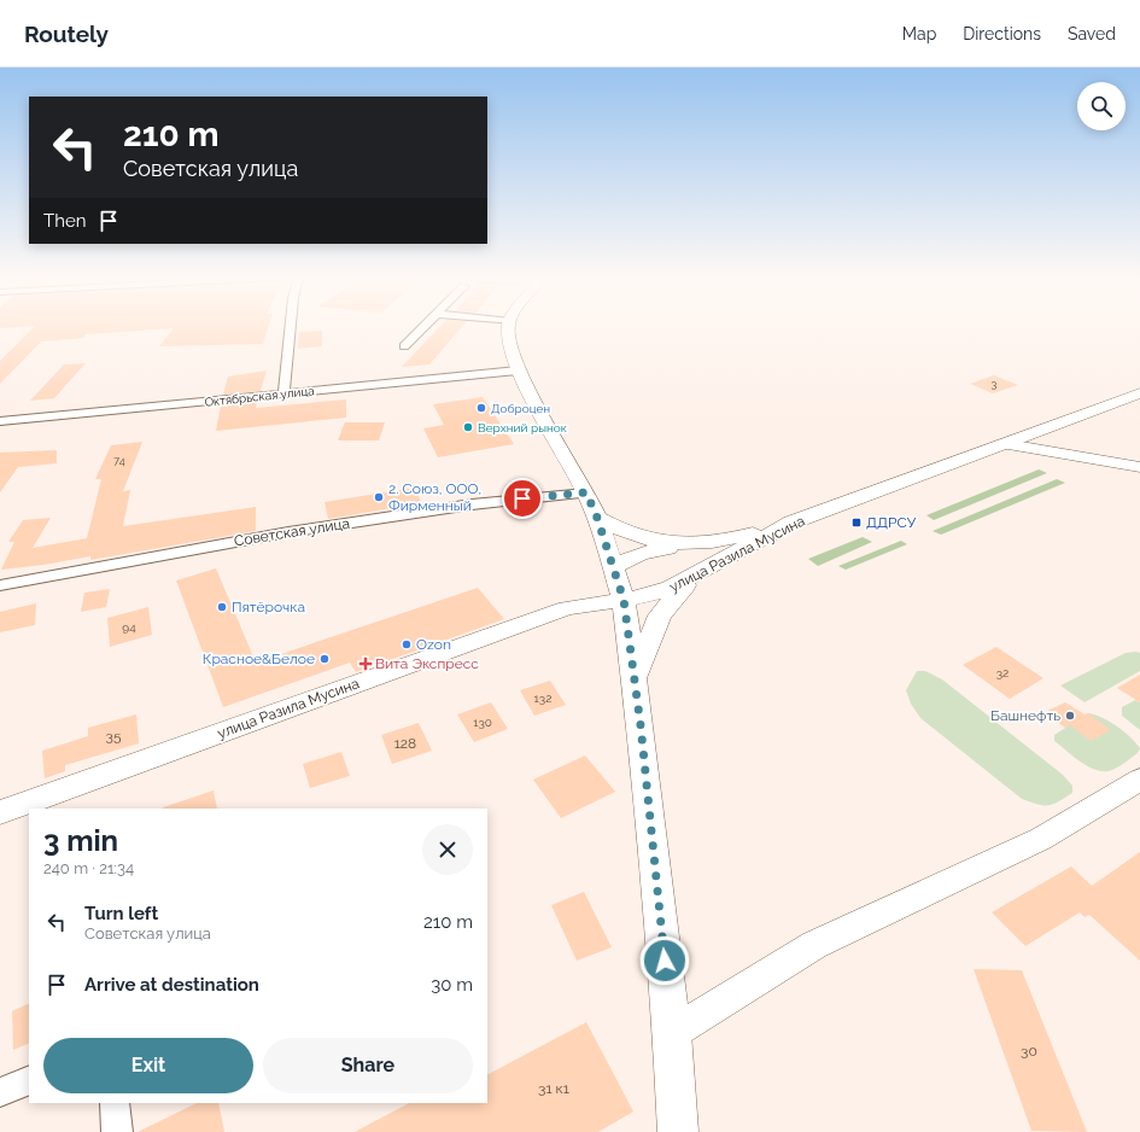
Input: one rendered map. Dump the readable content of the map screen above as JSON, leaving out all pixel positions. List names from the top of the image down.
{
  "streets": {
    "main road": ["улица Разила Мусина"],
    "street": ["Октябрьская улица", "Советская улица"]
  },
  "places": {
    "other": [
      "Доброцен",
      "Верхний рынок",
      "2. Союз, ООО, Фирменный",
      "Пятёрочка",
      "Ozon",
      "Красное&Белое",
      "Башнефть"
    ],
    "transit": ["ДДРСУ"],
    "health": ["Вита Экспресс"]
  },
  "house_numbers": [
    "3",
    "74",
    "94",
    "32",
    "132",
    "130",
    "35",
    "128",
    "30",
    "31 к1"
  ],
  "page": {
    "header": "Routely",
    "nav": ["Map", "Directions", "Saved"],
    "turn": ["210 m", "Советская улица"],
    "then": "Then",
    "heading": ["3 min", "240 m · 21:34"],
    "list": [
      {
        "name": "Turn left",
        "note": "Советская улица",
        "value": "210 m"
      },
      {
        "name": "Arrive at destination",
        "value": "30 m"
      }
    ],
    "buttons": ["Exit", "Share"]
  }
}
